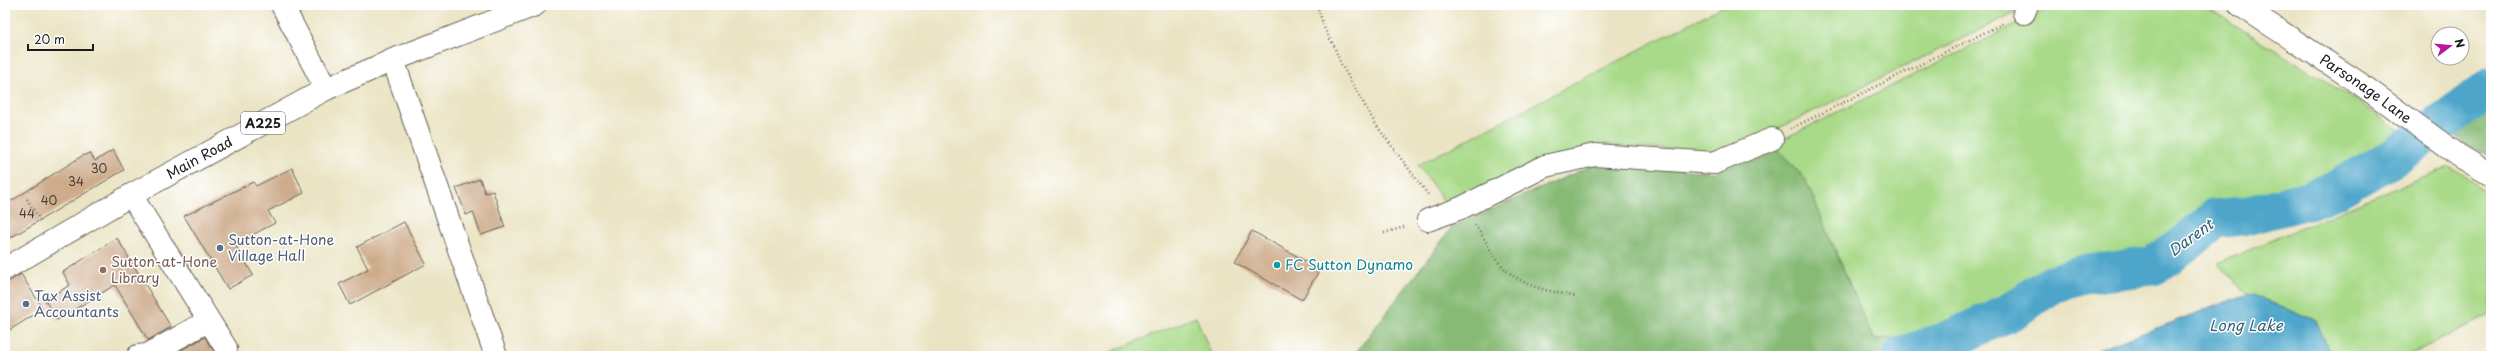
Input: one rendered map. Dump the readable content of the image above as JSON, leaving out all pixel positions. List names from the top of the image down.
{
  "streets": {
    "street": ["Parsonage Lane", "A225", "Main Road"]
  },
  "water": ["Darent", "Long Lake"],
  "places": [
    "Sutton-at-Hone Village Hall",
    "FC Sutton Dynamo",
    "Sutton-at-Hone Library",
    "Tax Assist Accountants"
  ],
  "house_numbers": [
    "30",
    "34",
    "40",
    "44"
  ],
  "scale_bar": "20 m",
  "north": "right"
}
